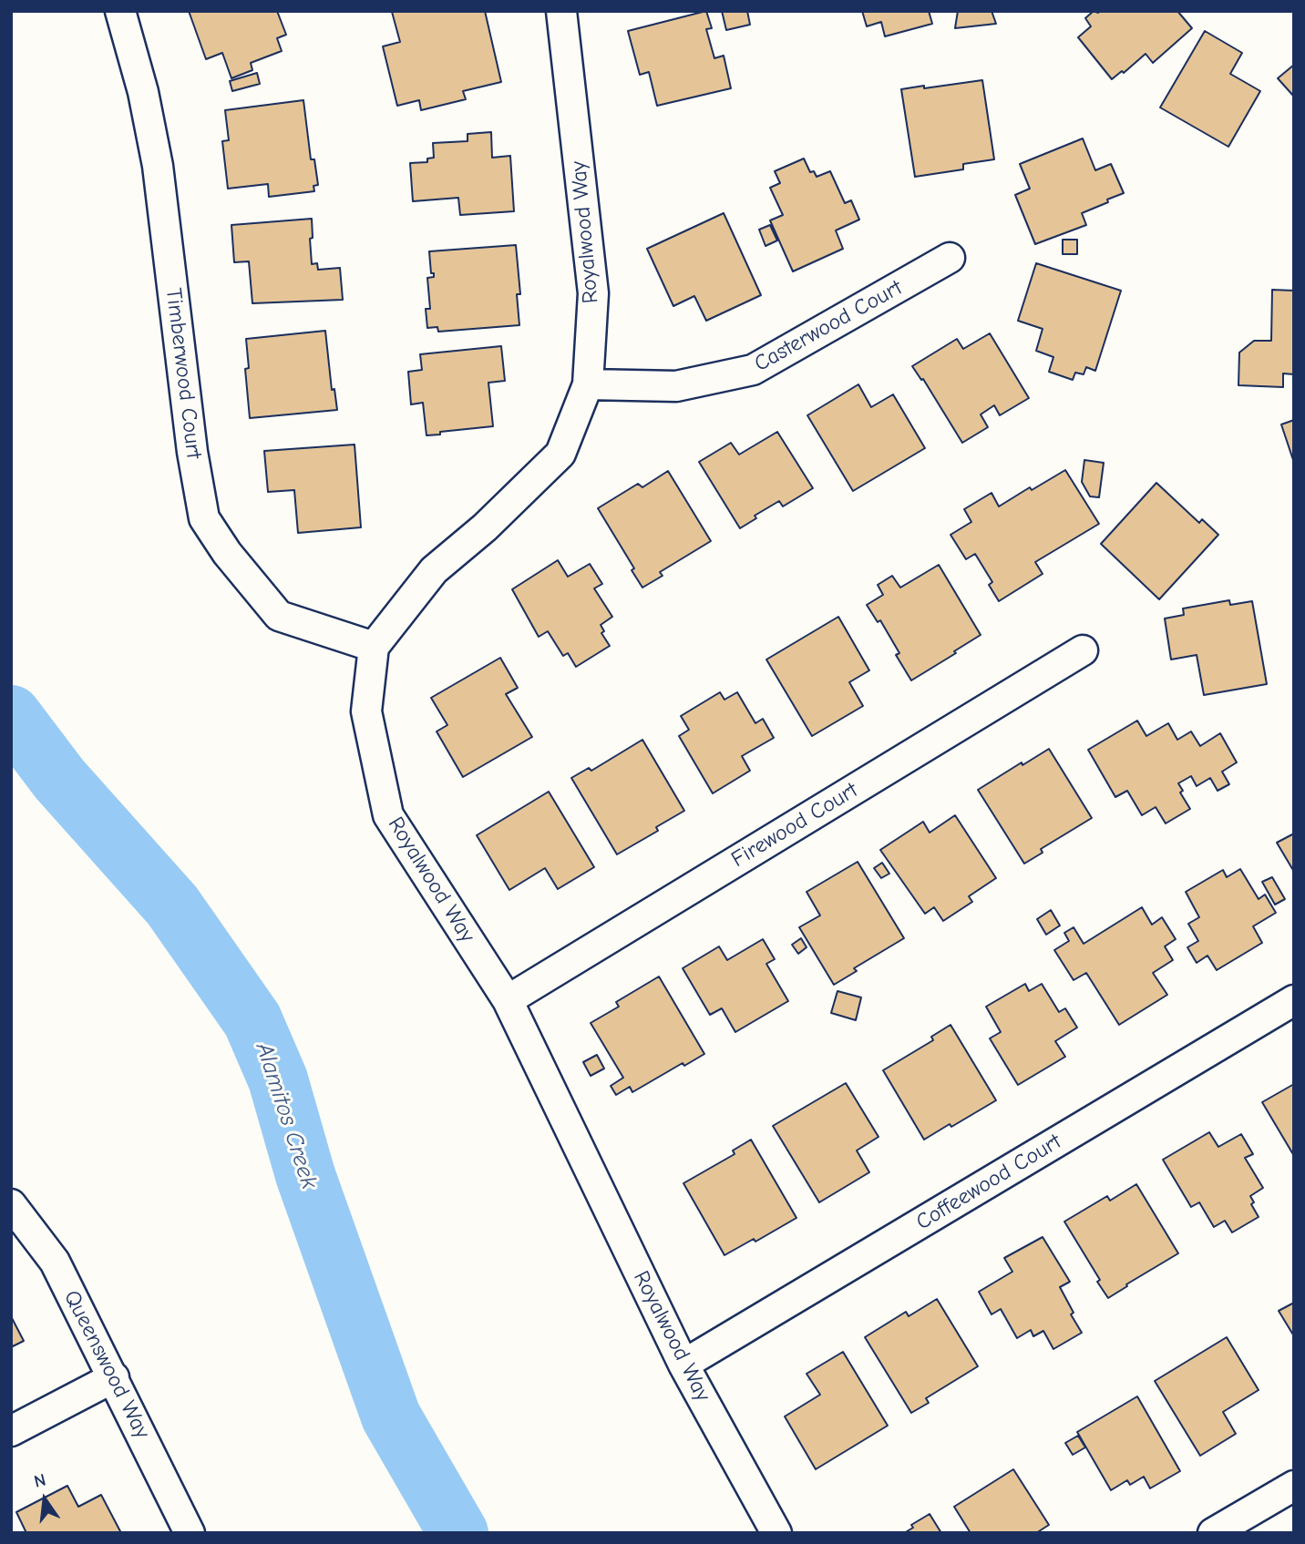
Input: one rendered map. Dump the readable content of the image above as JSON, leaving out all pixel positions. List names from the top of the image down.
{
  "streets": {
    "street": [
      "Royalwood Way",
      "Casterwood Court",
      "Timberwood Court",
      "Firewood Court",
      "Coffeewood Court",
      "Queenswood Way"
    ]
  },
  "crossings": [
    ["Royalwood Way", "Casterwood Court"],
    ["Royalwood Way", "Timberwood Court"],
    ["Royalwood Way", "Firewood Court"],
    ["Royalwood Way", "Coffeewood Court"]
  ],
  "water": ["Alamitos Creek"],
  "north": "top"
}
